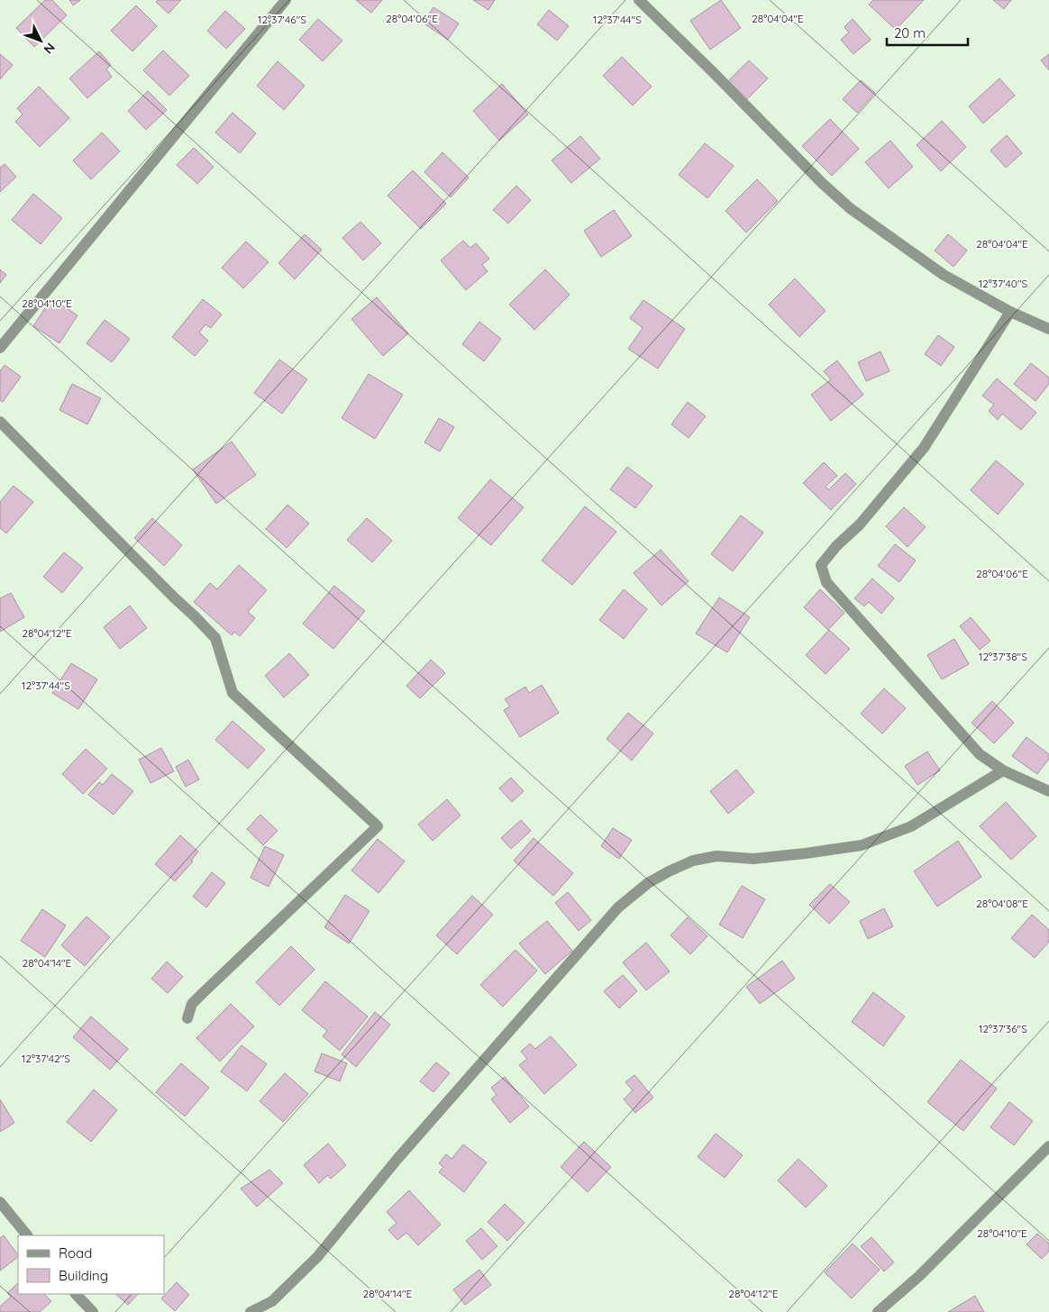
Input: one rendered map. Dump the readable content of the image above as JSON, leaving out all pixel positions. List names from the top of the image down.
{
  "legend": ["Road", "Building"],
  "scale_bar": "20 m",
  "north": "bottom right",
  "coordinates": [
    "28°04'06\"E",
    "28°04'04\"E",
    "12°37'46\"S",
    "12°37'44\"S",
    "12°37'40\"S",
    "28°04'10\"E",
    "28°04'12\"E",
    "12°37'38\"S",
    "28°04'08\"E",
    "28°04'14\"E",
    "12°37'36\"S",
    "12°37'42\"S"
  ]
}
